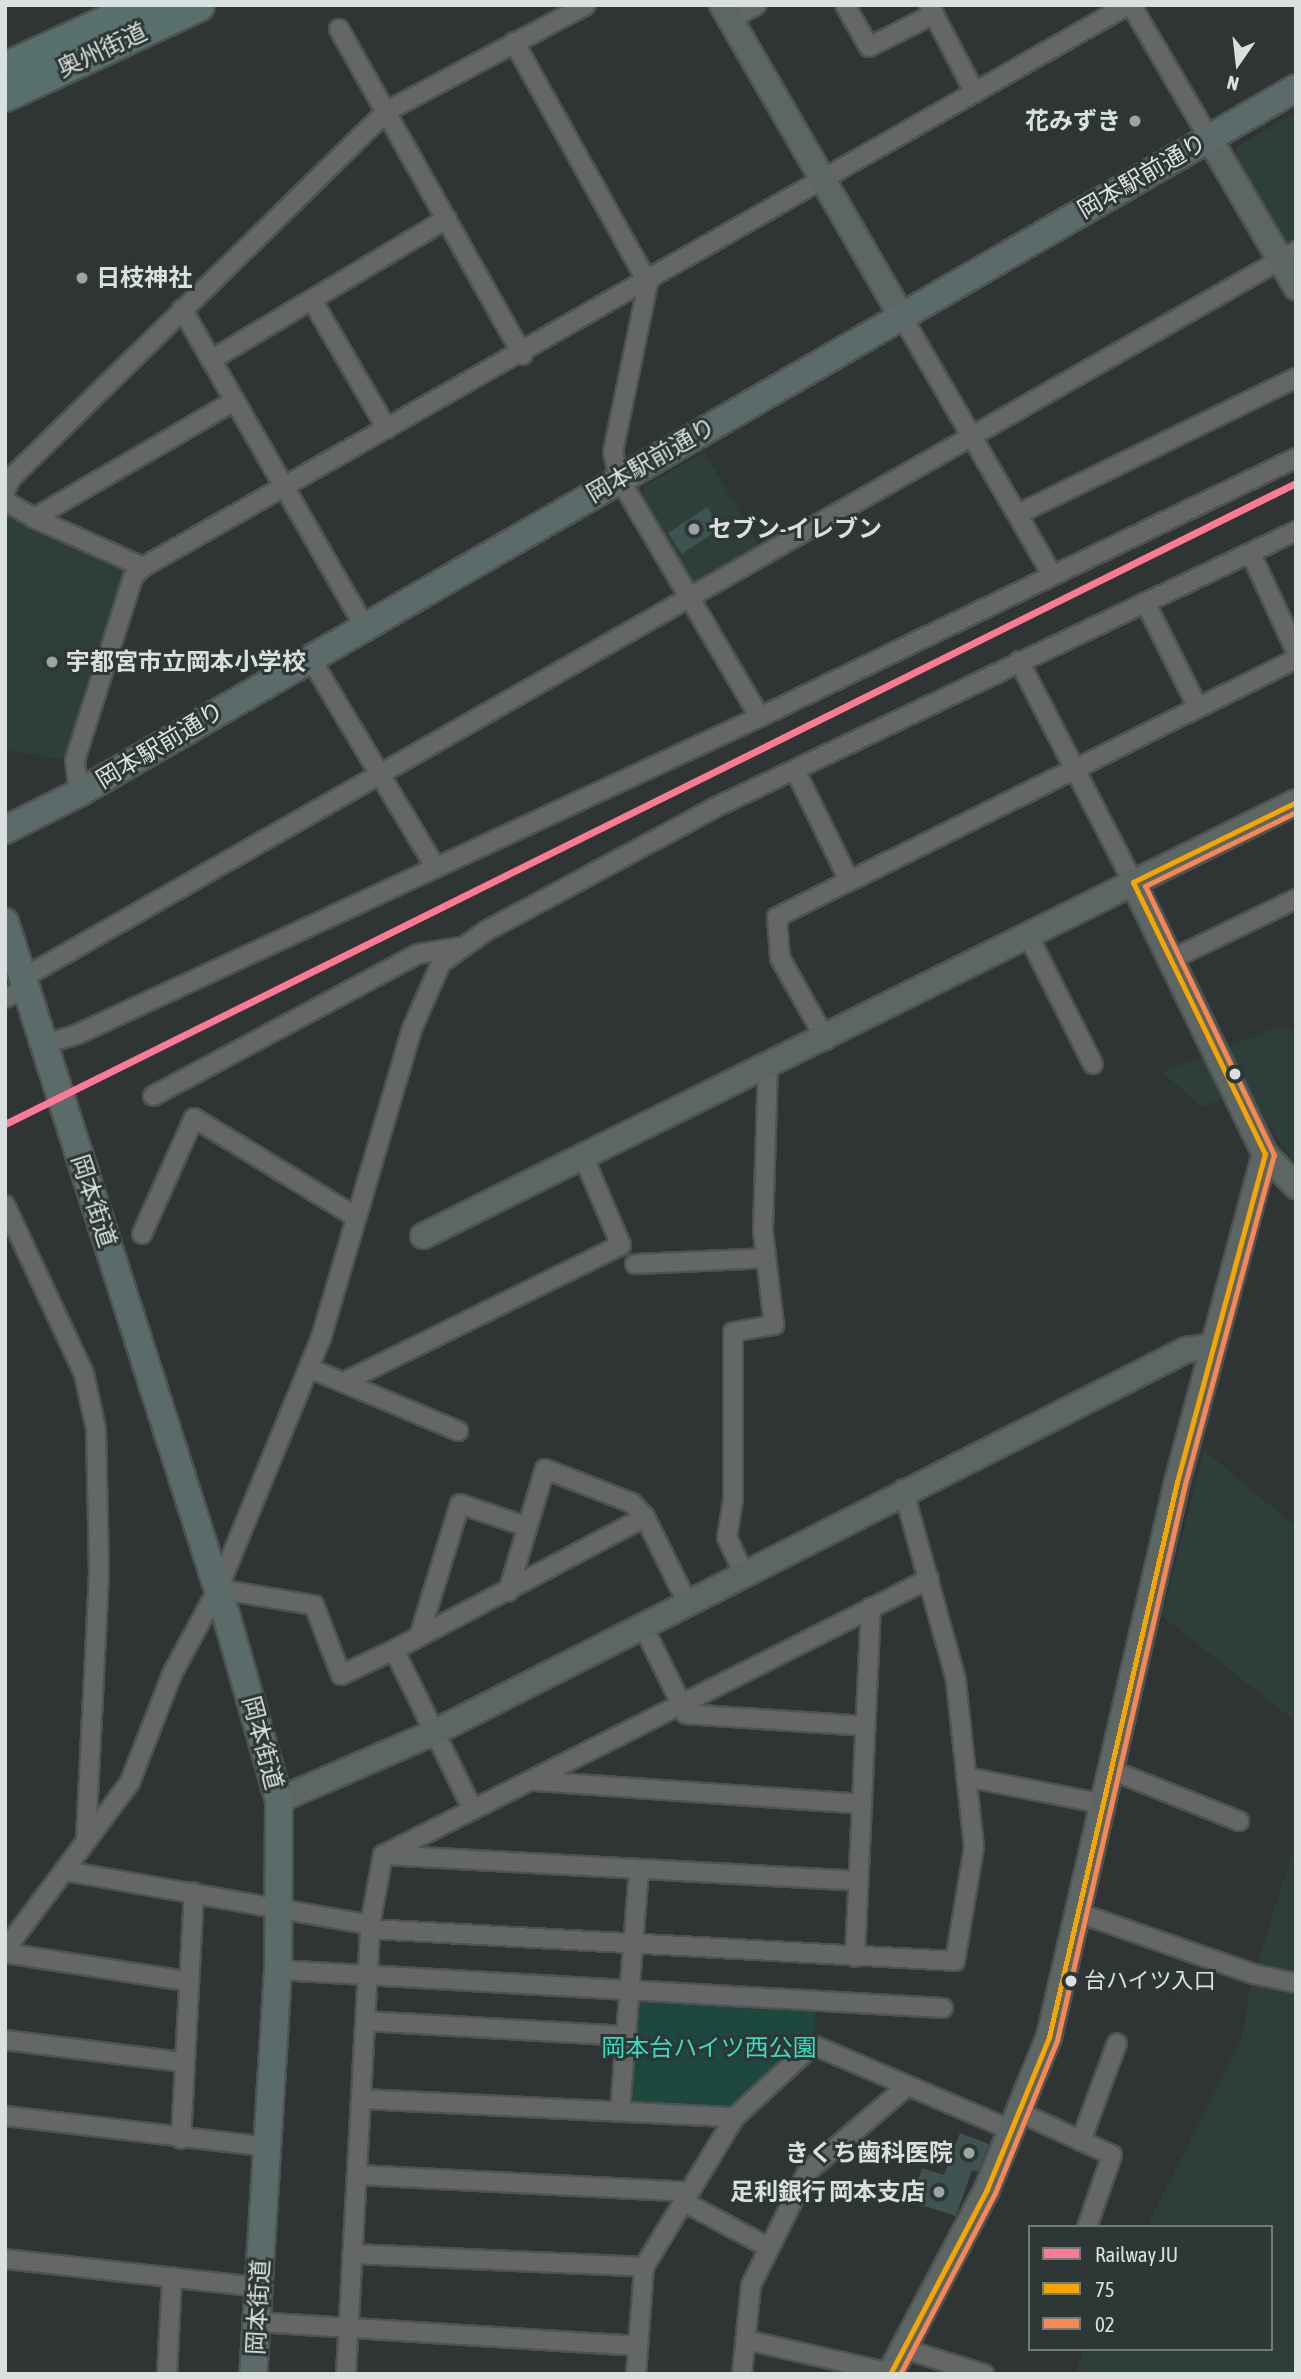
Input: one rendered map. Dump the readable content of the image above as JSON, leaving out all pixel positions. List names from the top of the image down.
{
  "streets": {
    "highway": ["奥州街道"],
    "main road": ["岡本駅前通り", "岡本街道"]
  },
  "parks": ["岡本台ハイツ西公園"],
  "places": [
    "花みずき",
    "日枝神社",
    "セブン-イレブン",
    "宇都宮市立岡本小学校",
    "台ハイツ入口",
    "きくち歯科医院",
    "足利銀行 岡本支店"
  ],
  "lines": ["rail line JU", "transit line 75", "transit line 02"],
  "legend": ["Railway JU", "75", "02"],
  "north": "bottom"
}
